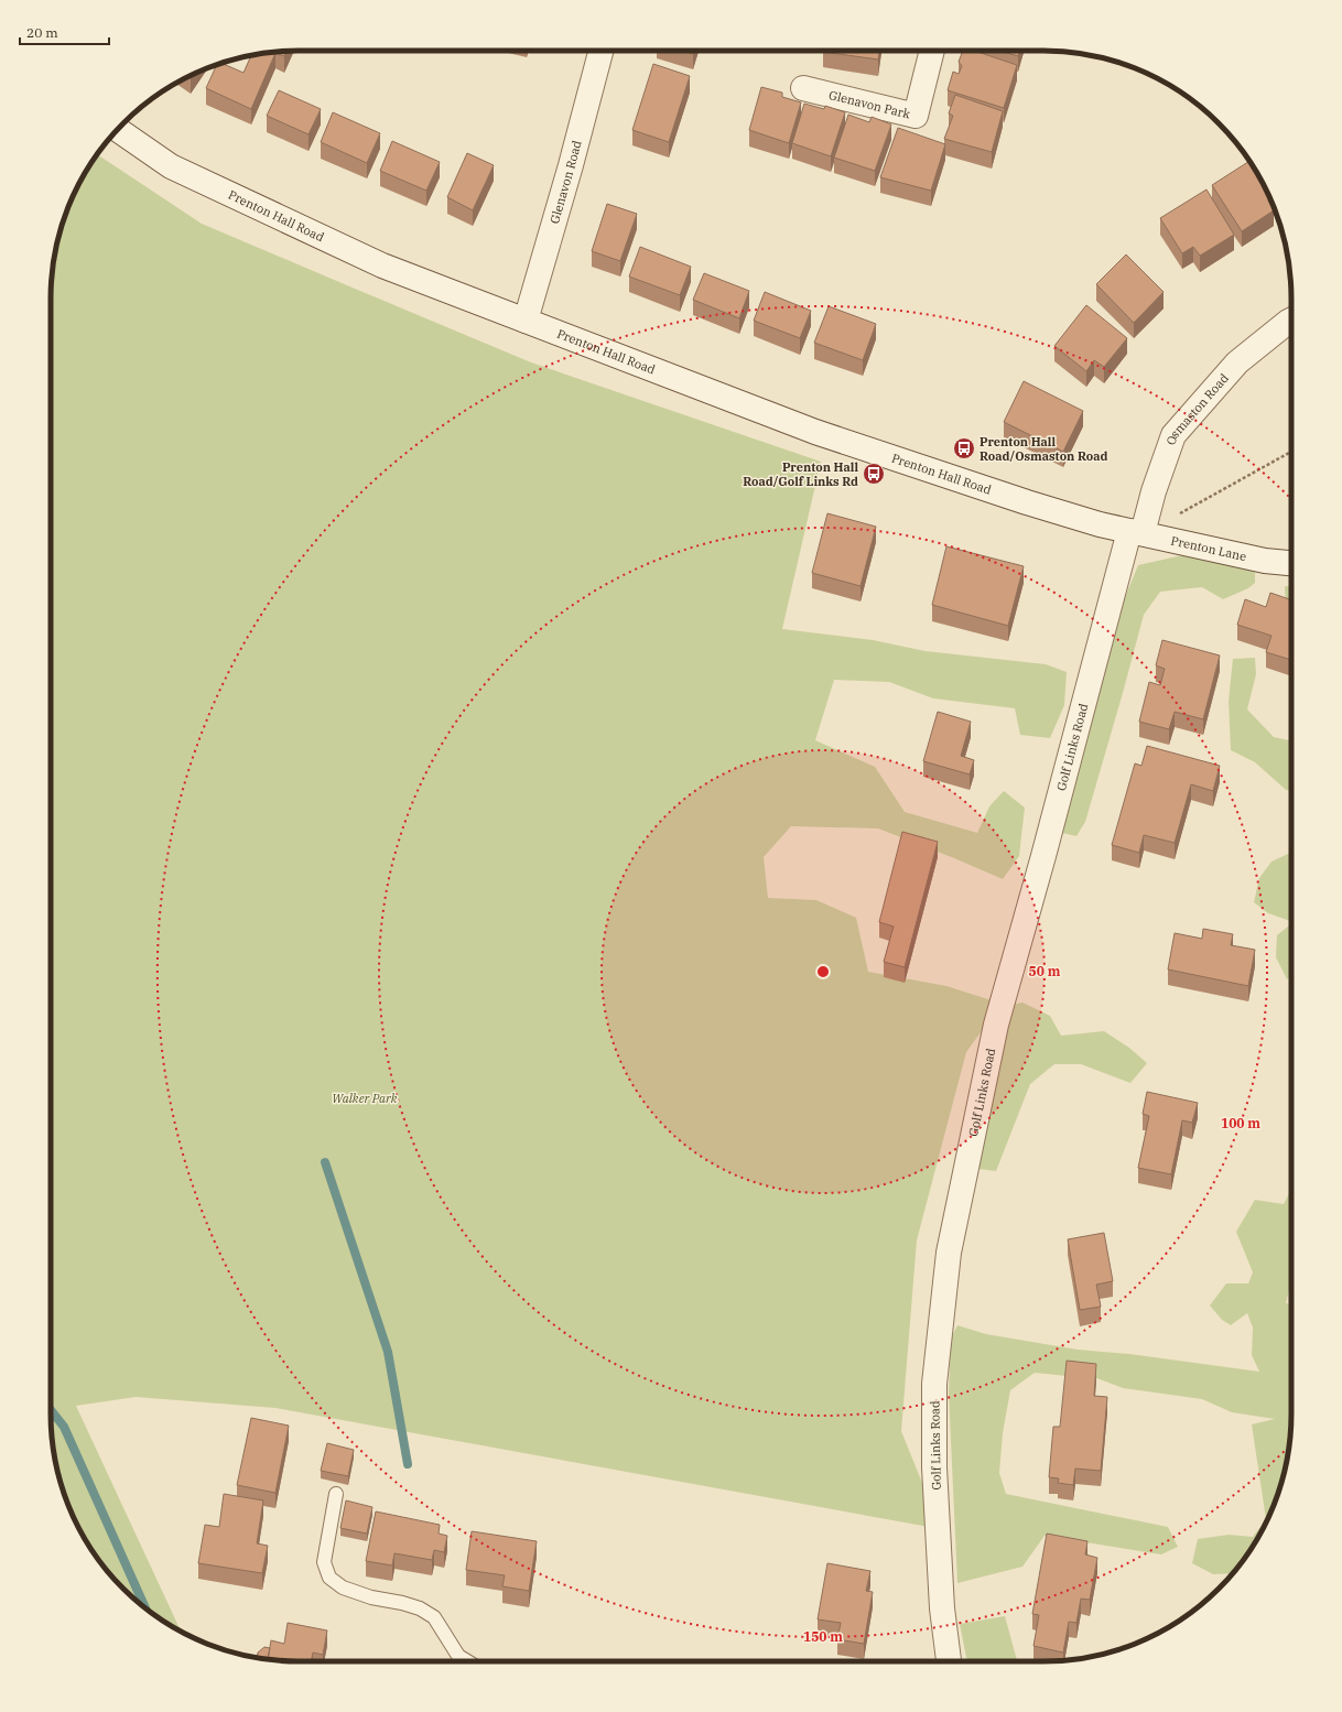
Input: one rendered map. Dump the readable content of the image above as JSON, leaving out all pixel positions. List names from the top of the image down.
{
  "streets": {
    "street": [
      "Glenavon Park",
      "Glenavon Road",
      "Prenton Hall Road",
      "Osmaston Road",
      "Prenton Lane",
      "Golf Links Road"
    ]
  },
  "crossings": [
    ["Glenavon Road", "Prenton Hall Road"],
    ["Prenton Hall Road", "Osmaston Road"],
    ["Prenton Hall Road", "Prenton Lane"],
    ["Prenton Hall Road", "Golf Links Road"],
    ["Osmaston Road", "Prenton Lane"],
    ["Osmaston Road", "Golf Links Road"],
    ["Prenton Lane", "Golf Links Road"]
  ],
  "parks": ["Walker Park"],
  "places": {
    "bus stop": ["Prenton Hall Road/Osmaston Road", "Prenton Hall Road/Golf Links Rd"]
  },
  "scale_bar": "20 m",
  "rings": ["50 m", "100 m", "150 m"]
}
